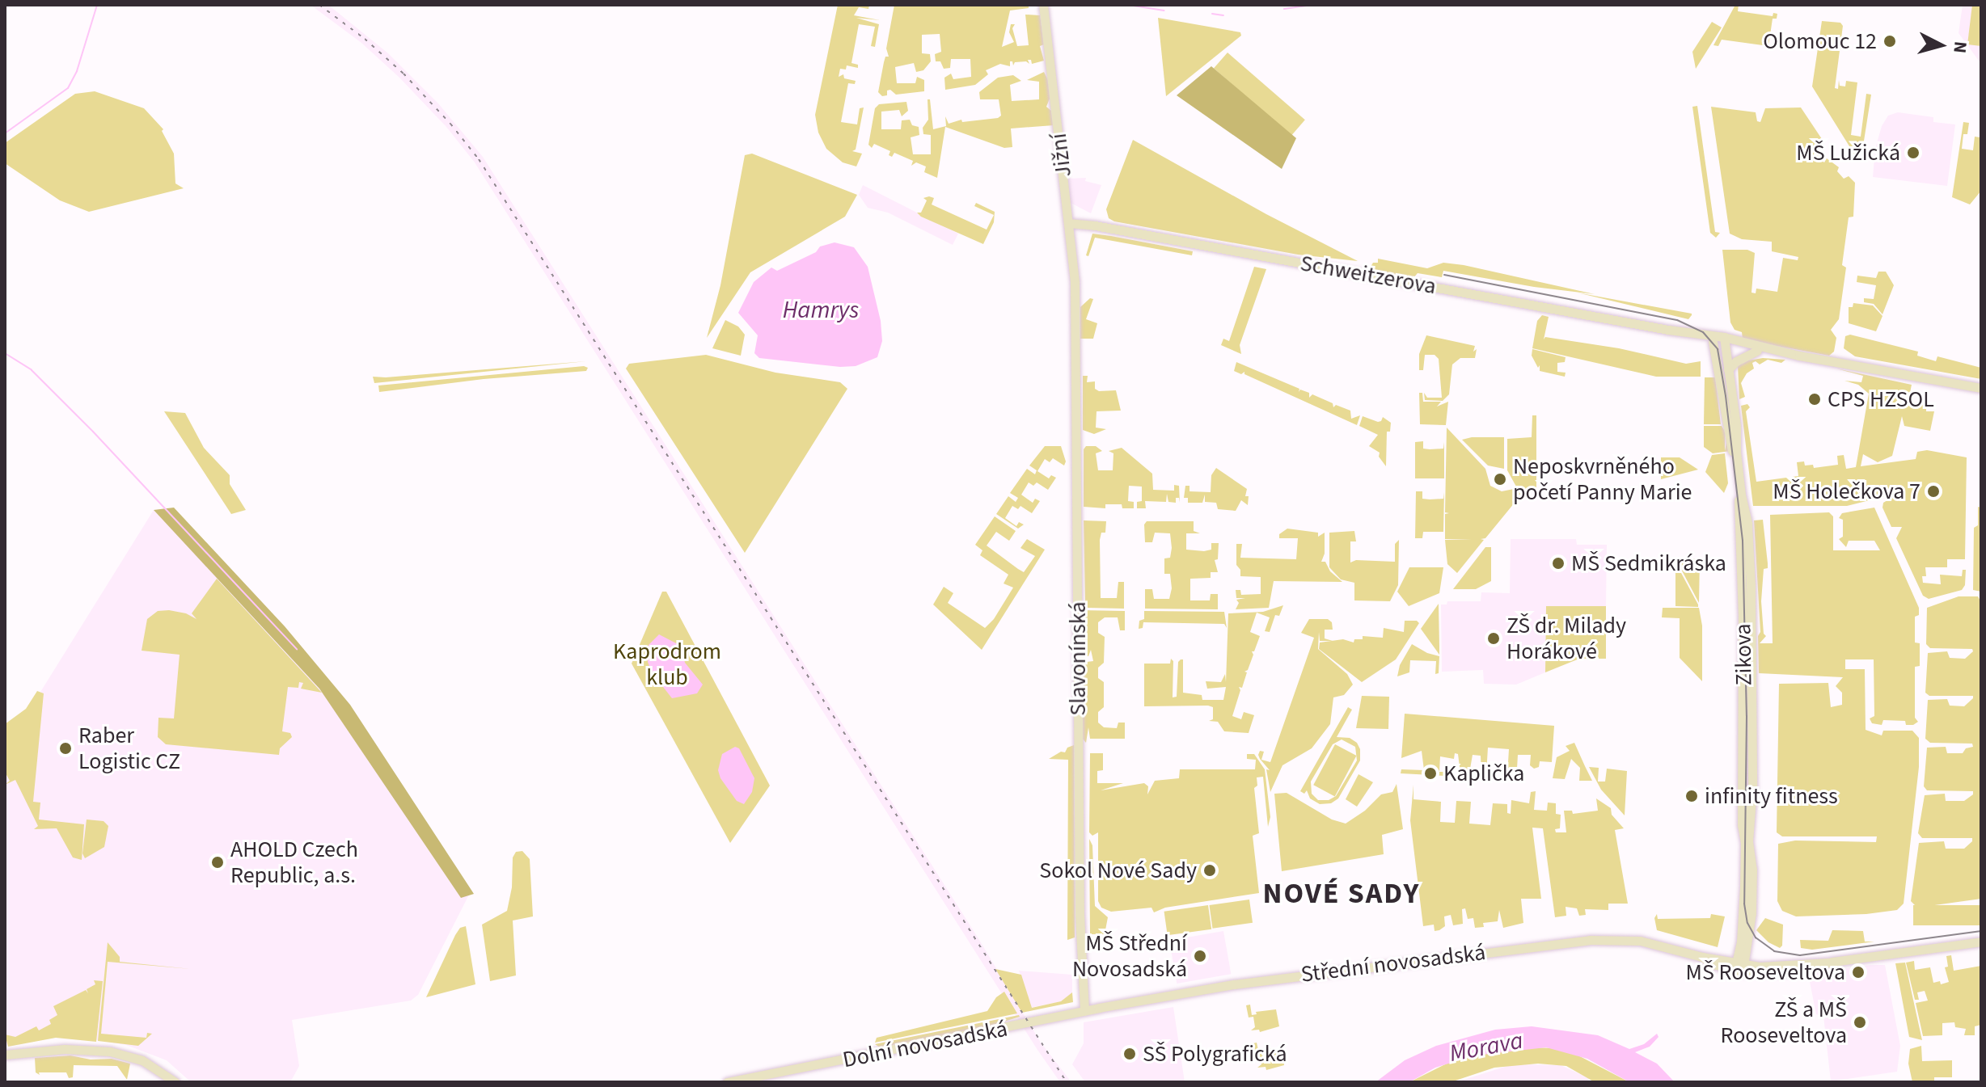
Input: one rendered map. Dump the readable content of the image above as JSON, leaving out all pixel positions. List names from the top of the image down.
{
  "streets": {
    "main road": [
      "Jižní",
      "Schweitzerova",
      "Zikova",
      "Slavonínská",
      "Střední novosadská",
      "Dolní novosadská"
    ]
  },
  "crossings": [
    ["Jižní", "Schweitzerova"],
    ["Jižní", "Slavonínská"],
    ["Schweitzerova", "Zikova"],
    ["Zikova", "Střední novosadská"],
    ["Slavonínská", "Střední novosadská"],
    ["Slavonínská", "Dolní novosadská"],
    ["Střední novosadská", "Dolní novosadská"]
  ],
  "districts": ["NOVÉ SADY"],
  "water": ["Hamrys", "Morava"],
  "parks": ["Kaprodrom klub"],
  "places": [
    "Olomouc 12",
    "MŠ Lužická",
    "CPS HZSOL",
    "Neposkvrněného početí Panny Marie",
    "MŠ Holečkova 7",
    "MŠ Sedmikráska",
    "ZŠ dr. Milady Horákové",
    "Raber Logistic CZ",
    "Kaplička",
    "infinity fitness",
    "AHOLD Czech Republic, a.s.",
    "Sokol Nové Sady",
    "MŠ Střední Novosadská",
    "MŠ Rooseveltova",
    "ZŠ a MŠ Rooseveltova",
    "SŠ Polygrafická"
  ],
  "north": "right"
}
